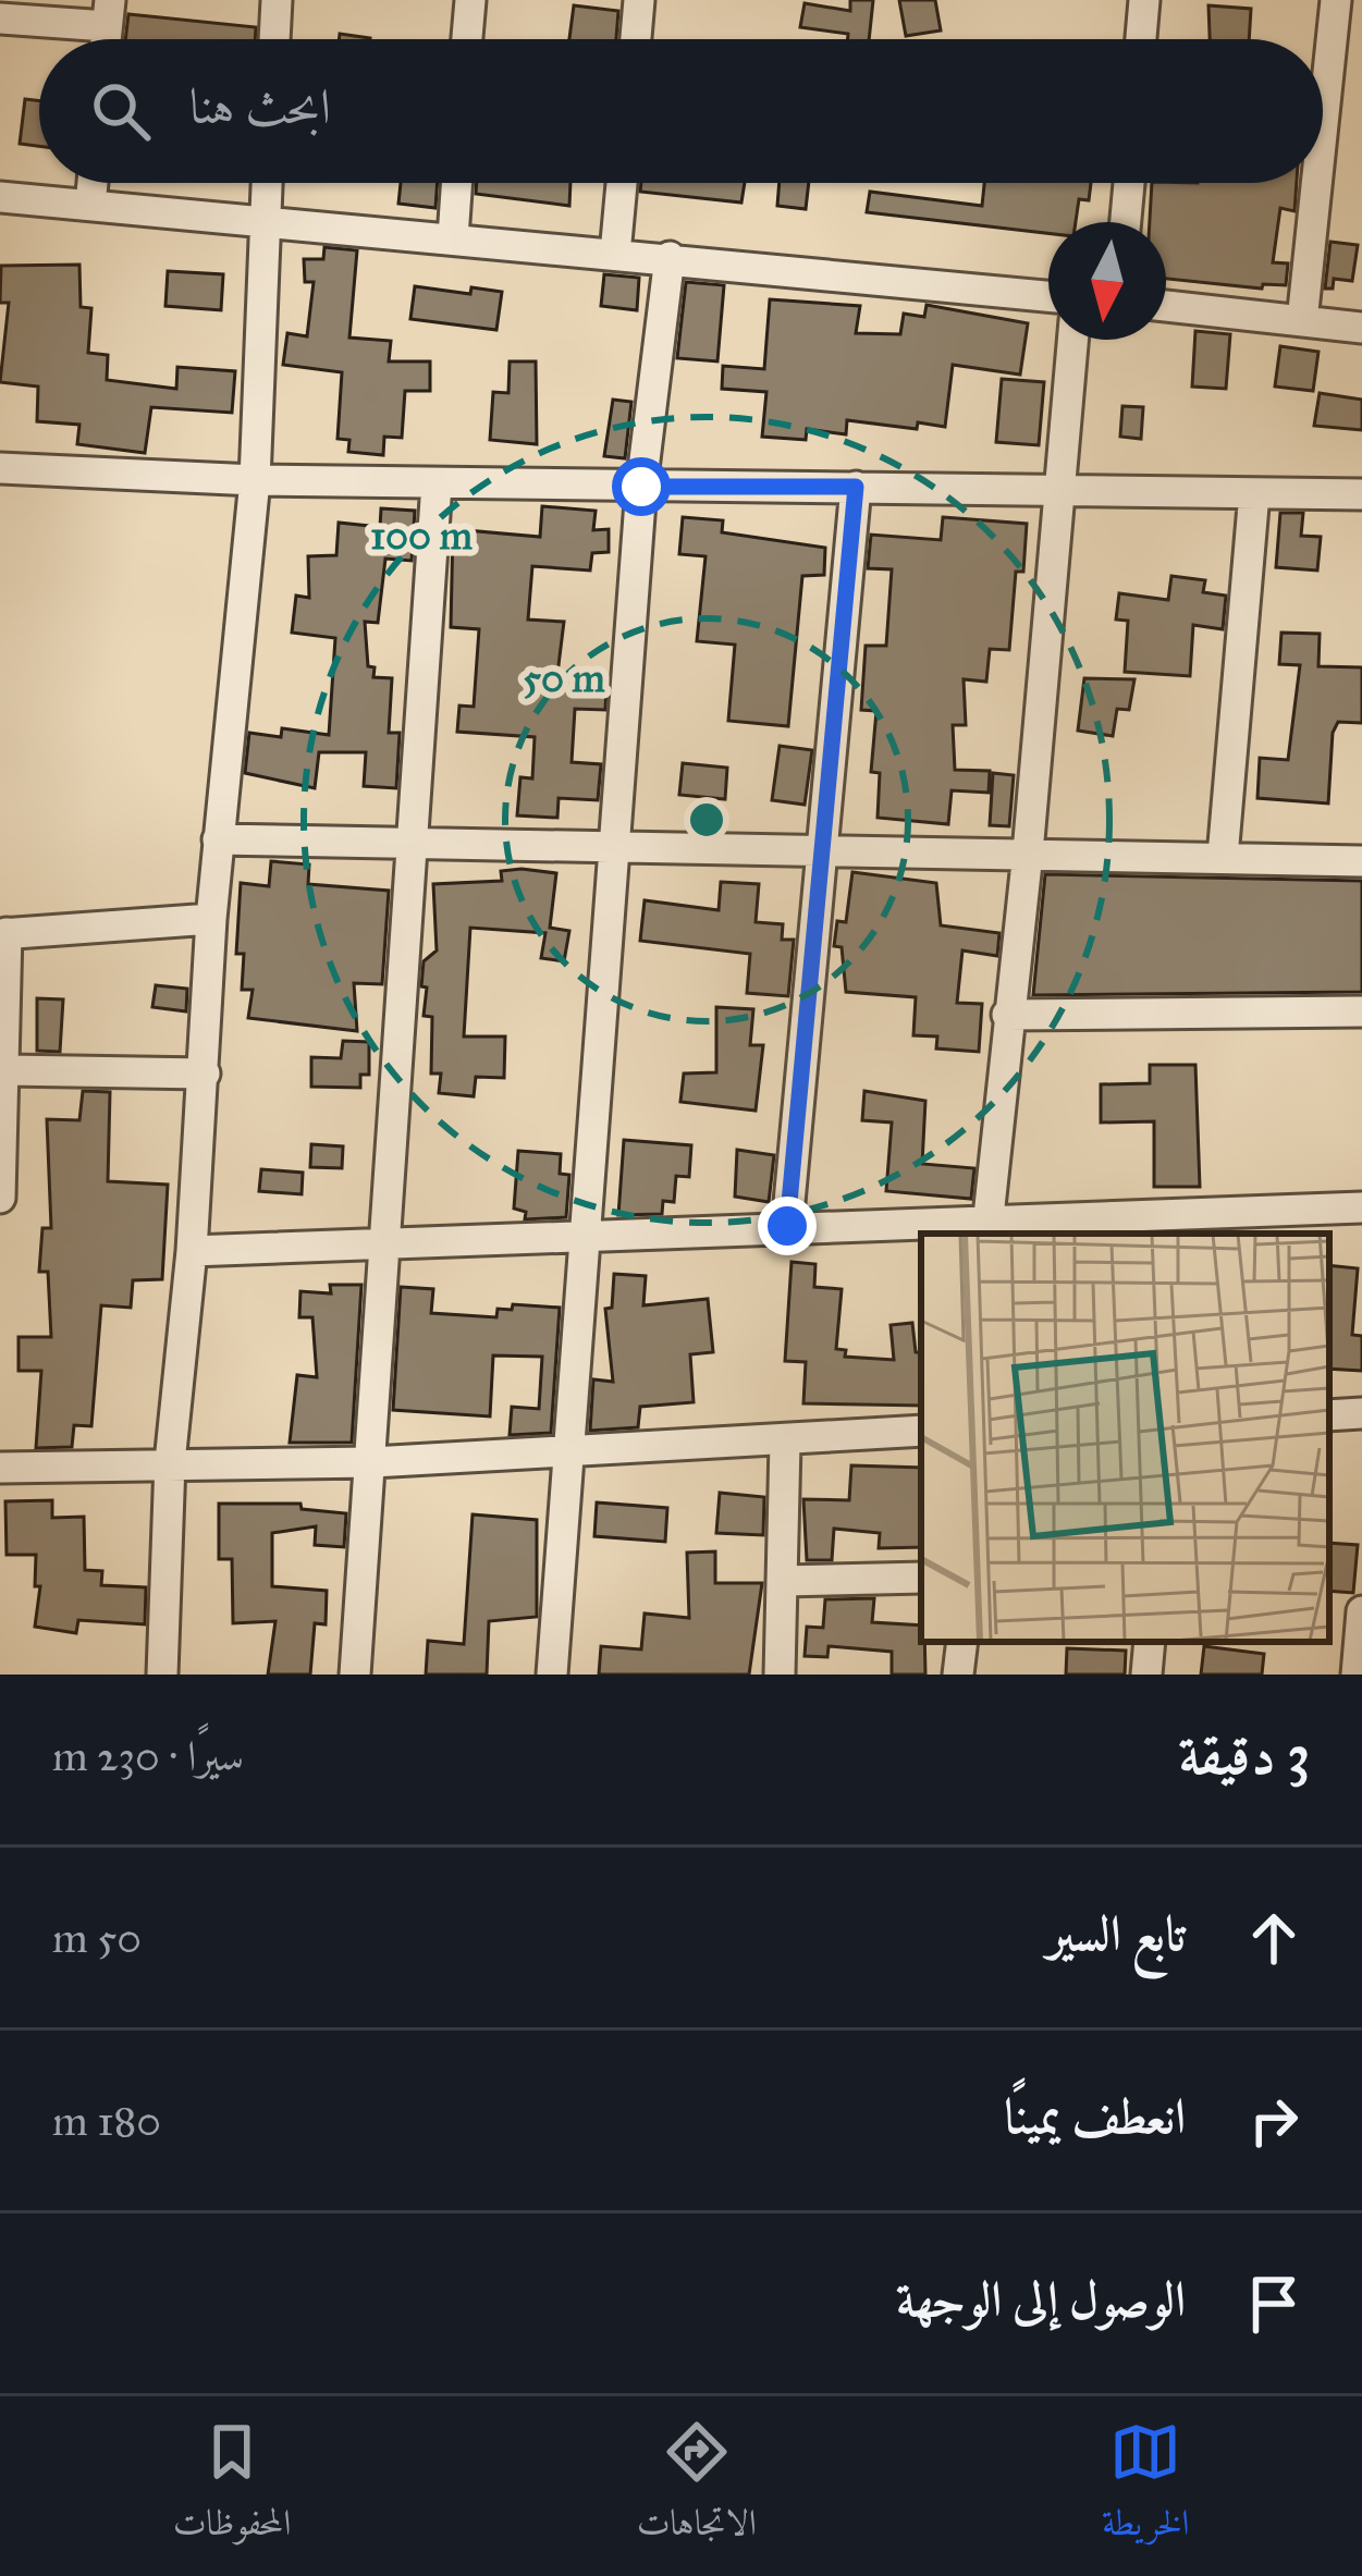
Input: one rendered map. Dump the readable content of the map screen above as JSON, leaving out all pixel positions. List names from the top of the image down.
{
  "north": "bottom",
  "page": {
    "search": "ابحث هنا",
    "heading": ["3 دقيقة", "سيرًا · 230 m"],
    "list": [
      ["تابع السير", "50 m"],
      ["انعطف يمينًا", "180 m"],
      "الوصول إلى الوجهة"
    ],
    "nav": ["الخريطة", "الاتجاهات", "المحفوظات"]
  },
  "rings": ["100 m", "50 m"]
}
